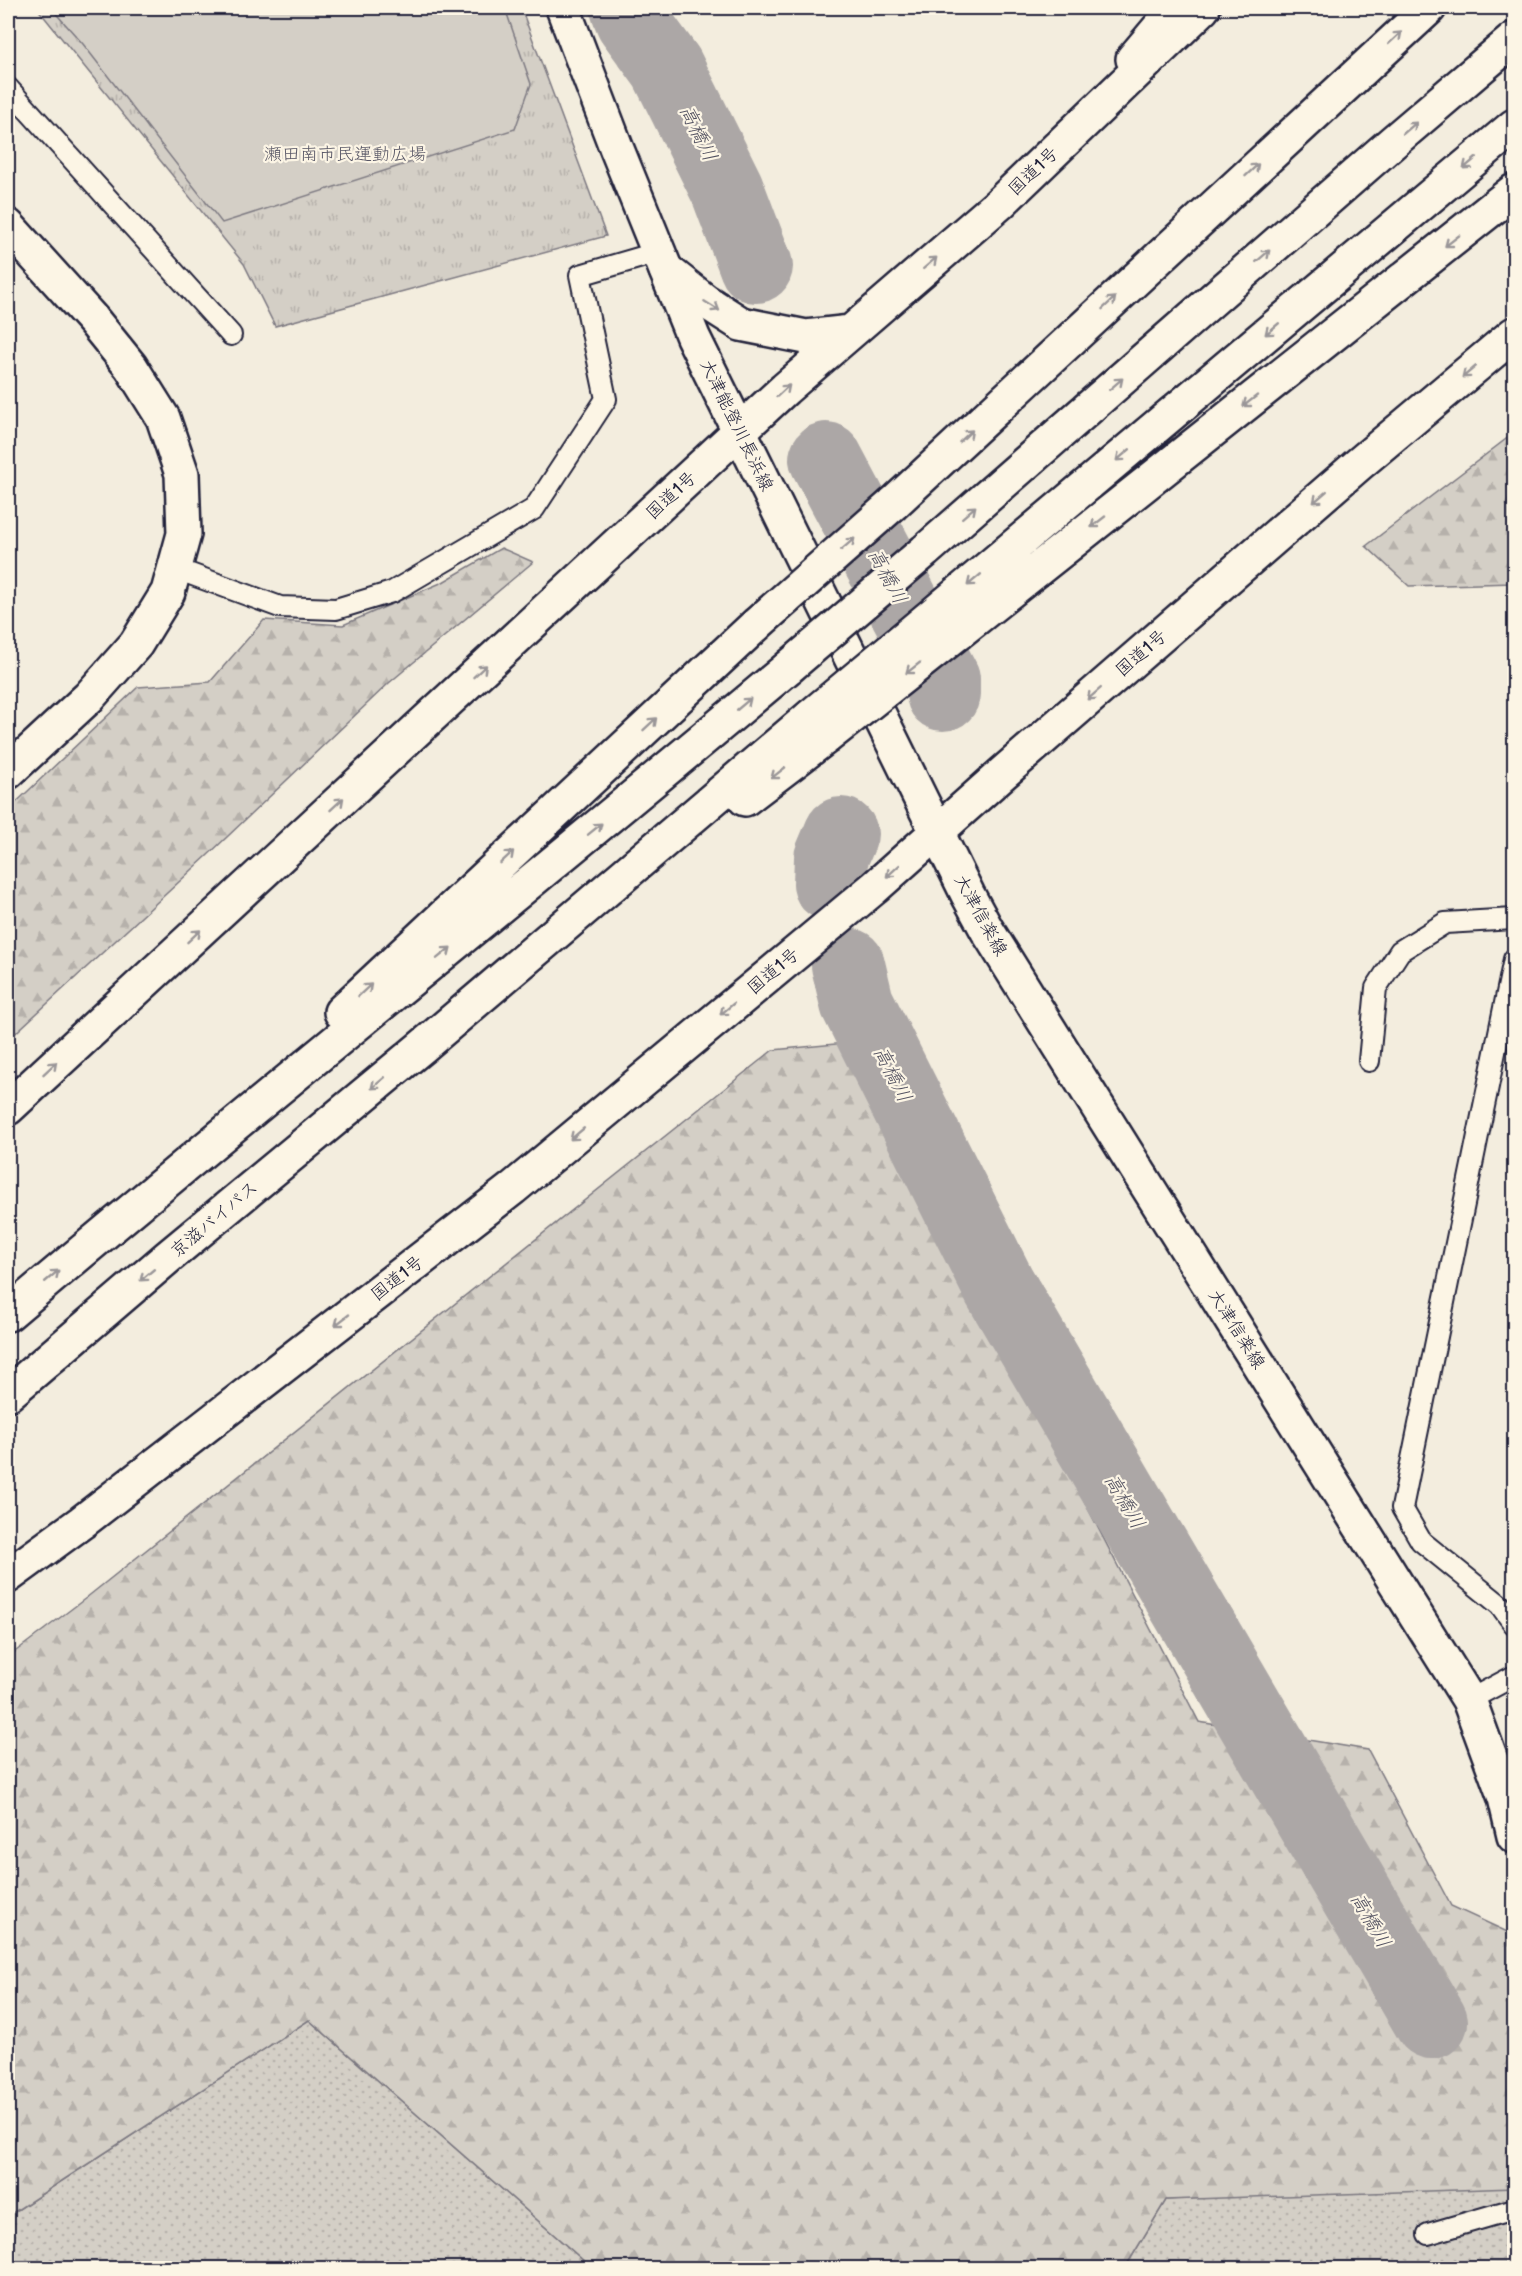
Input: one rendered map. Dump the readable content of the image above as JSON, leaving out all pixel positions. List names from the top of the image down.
{
  "streets": {
    "main road": [
      "国道1号",
      "大津能登川長浜線",
      "大津信楽線",
      "京滋バイパス"
    ]
  },
  "crossings": [
    ["国道1号", "大津能登川長浜線"],
    ["国道1号", "大津信楽線"],
    ["大津能登川長浜線", "大津信楽線"]
  ],
  "water": ["高橋川"],
  "parks": ["瀬田南市民運動広場"]
}
